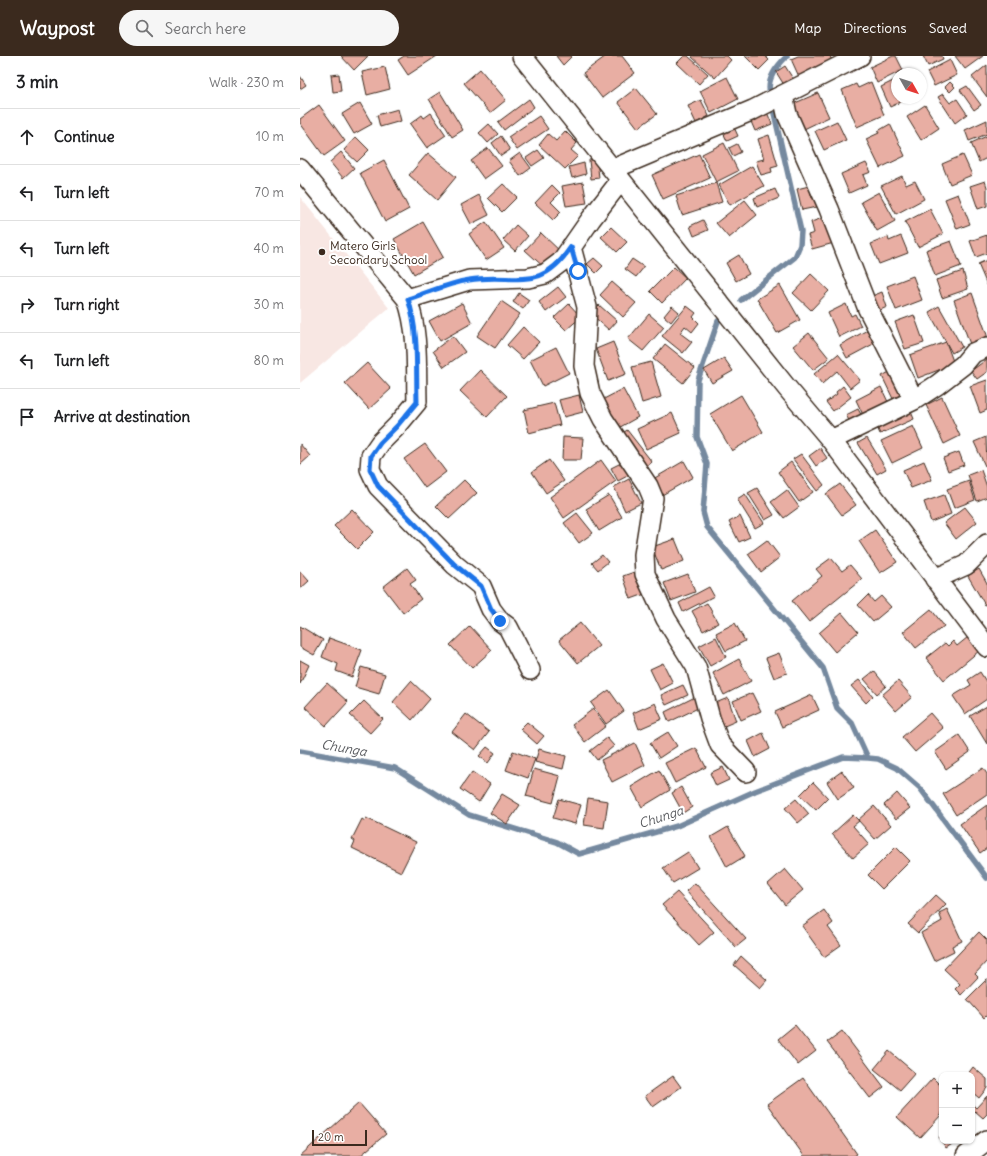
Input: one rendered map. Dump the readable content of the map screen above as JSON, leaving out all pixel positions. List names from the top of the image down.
{
  "water": ["Chunga"],
  "places": ["Matero Girls Secondary School"],
  "scale_bar": "20 m",
  "north": "bottom right",
  "page": {
    "header": "Waypost",
    "search": "Search here",
    "nav": ["Map", "Directions", "Saved"],
    "heading": ["3 min", "Walk · 230 m"],
    "list": [
      ["Continue", "10 m"],
      ["Turn left", "70 m"],
      ["Turn left", "40 m"],
      ["Turn right", "30 m"],
      ["Turn left", "80 m"],
      "Arrive at destination"
    ],
    "map_buttons": ["+", "−"],
    "scale": "20 m"
  }
}
